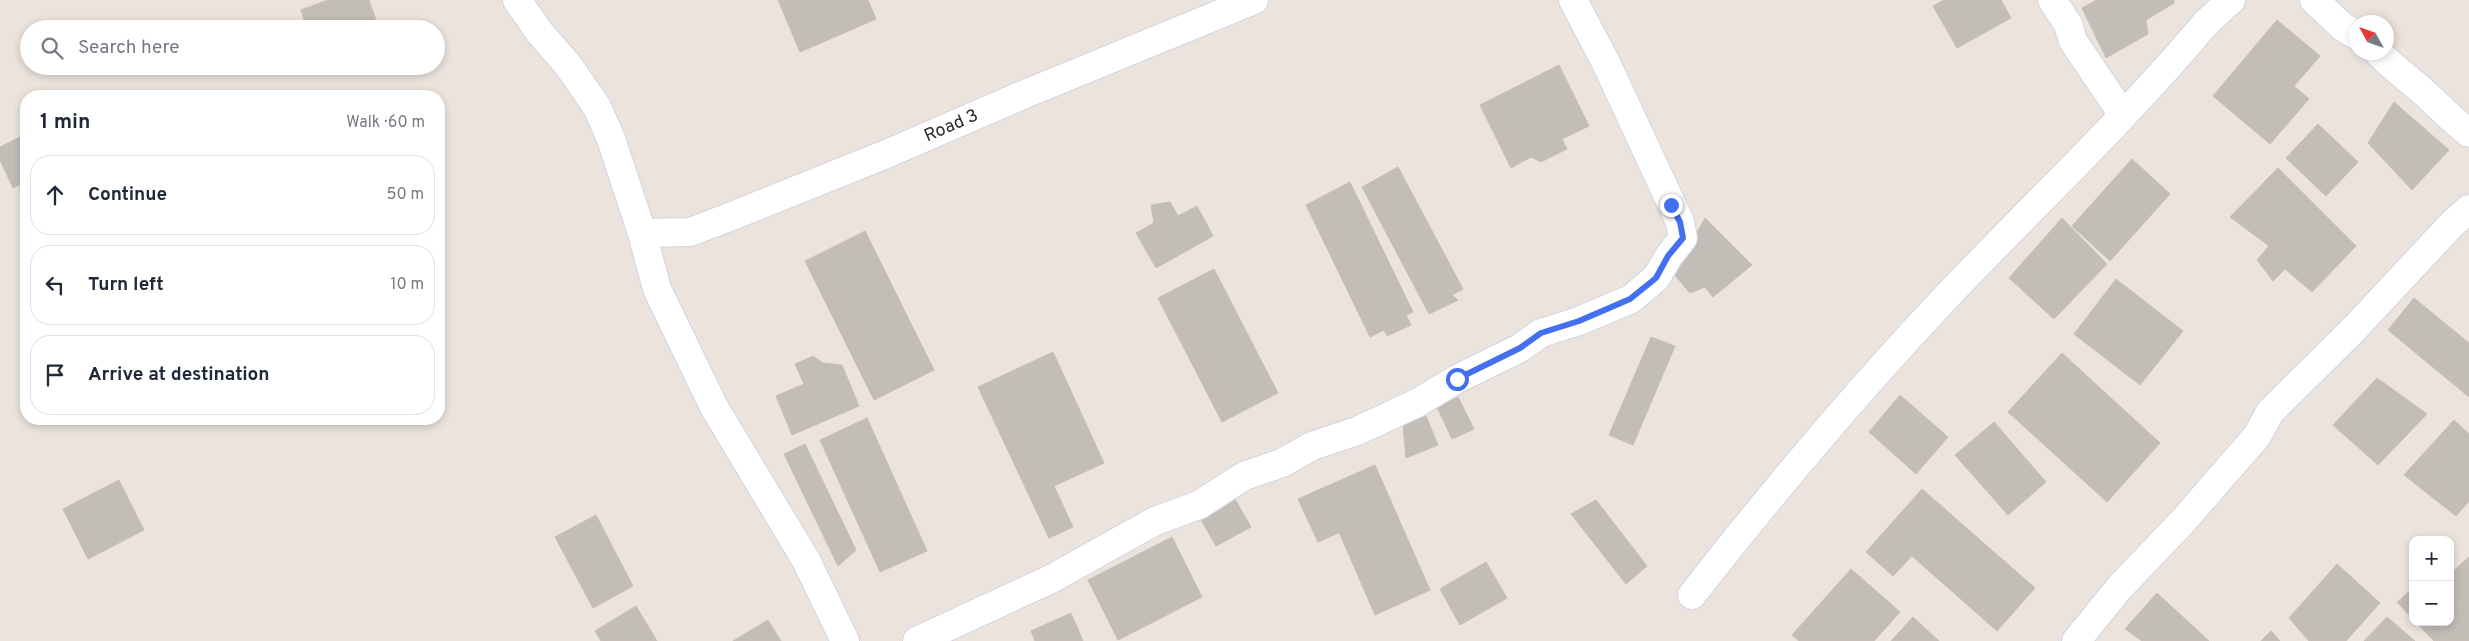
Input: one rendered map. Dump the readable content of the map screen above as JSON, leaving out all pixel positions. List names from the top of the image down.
{
  "streets": {
    "street": ["Road 3"]
  },
  "north": "top left",
  "page": {
    "search": "Search here",
    "heading": ["1 min", "Walk · 60 m"],
    "list": [
      ["Continue", "50 m"],
      ["Turn left", "10 m"],
      "Arrive at destination"
    ],
    "map_buttons": ["+", "−"]
  }
}
